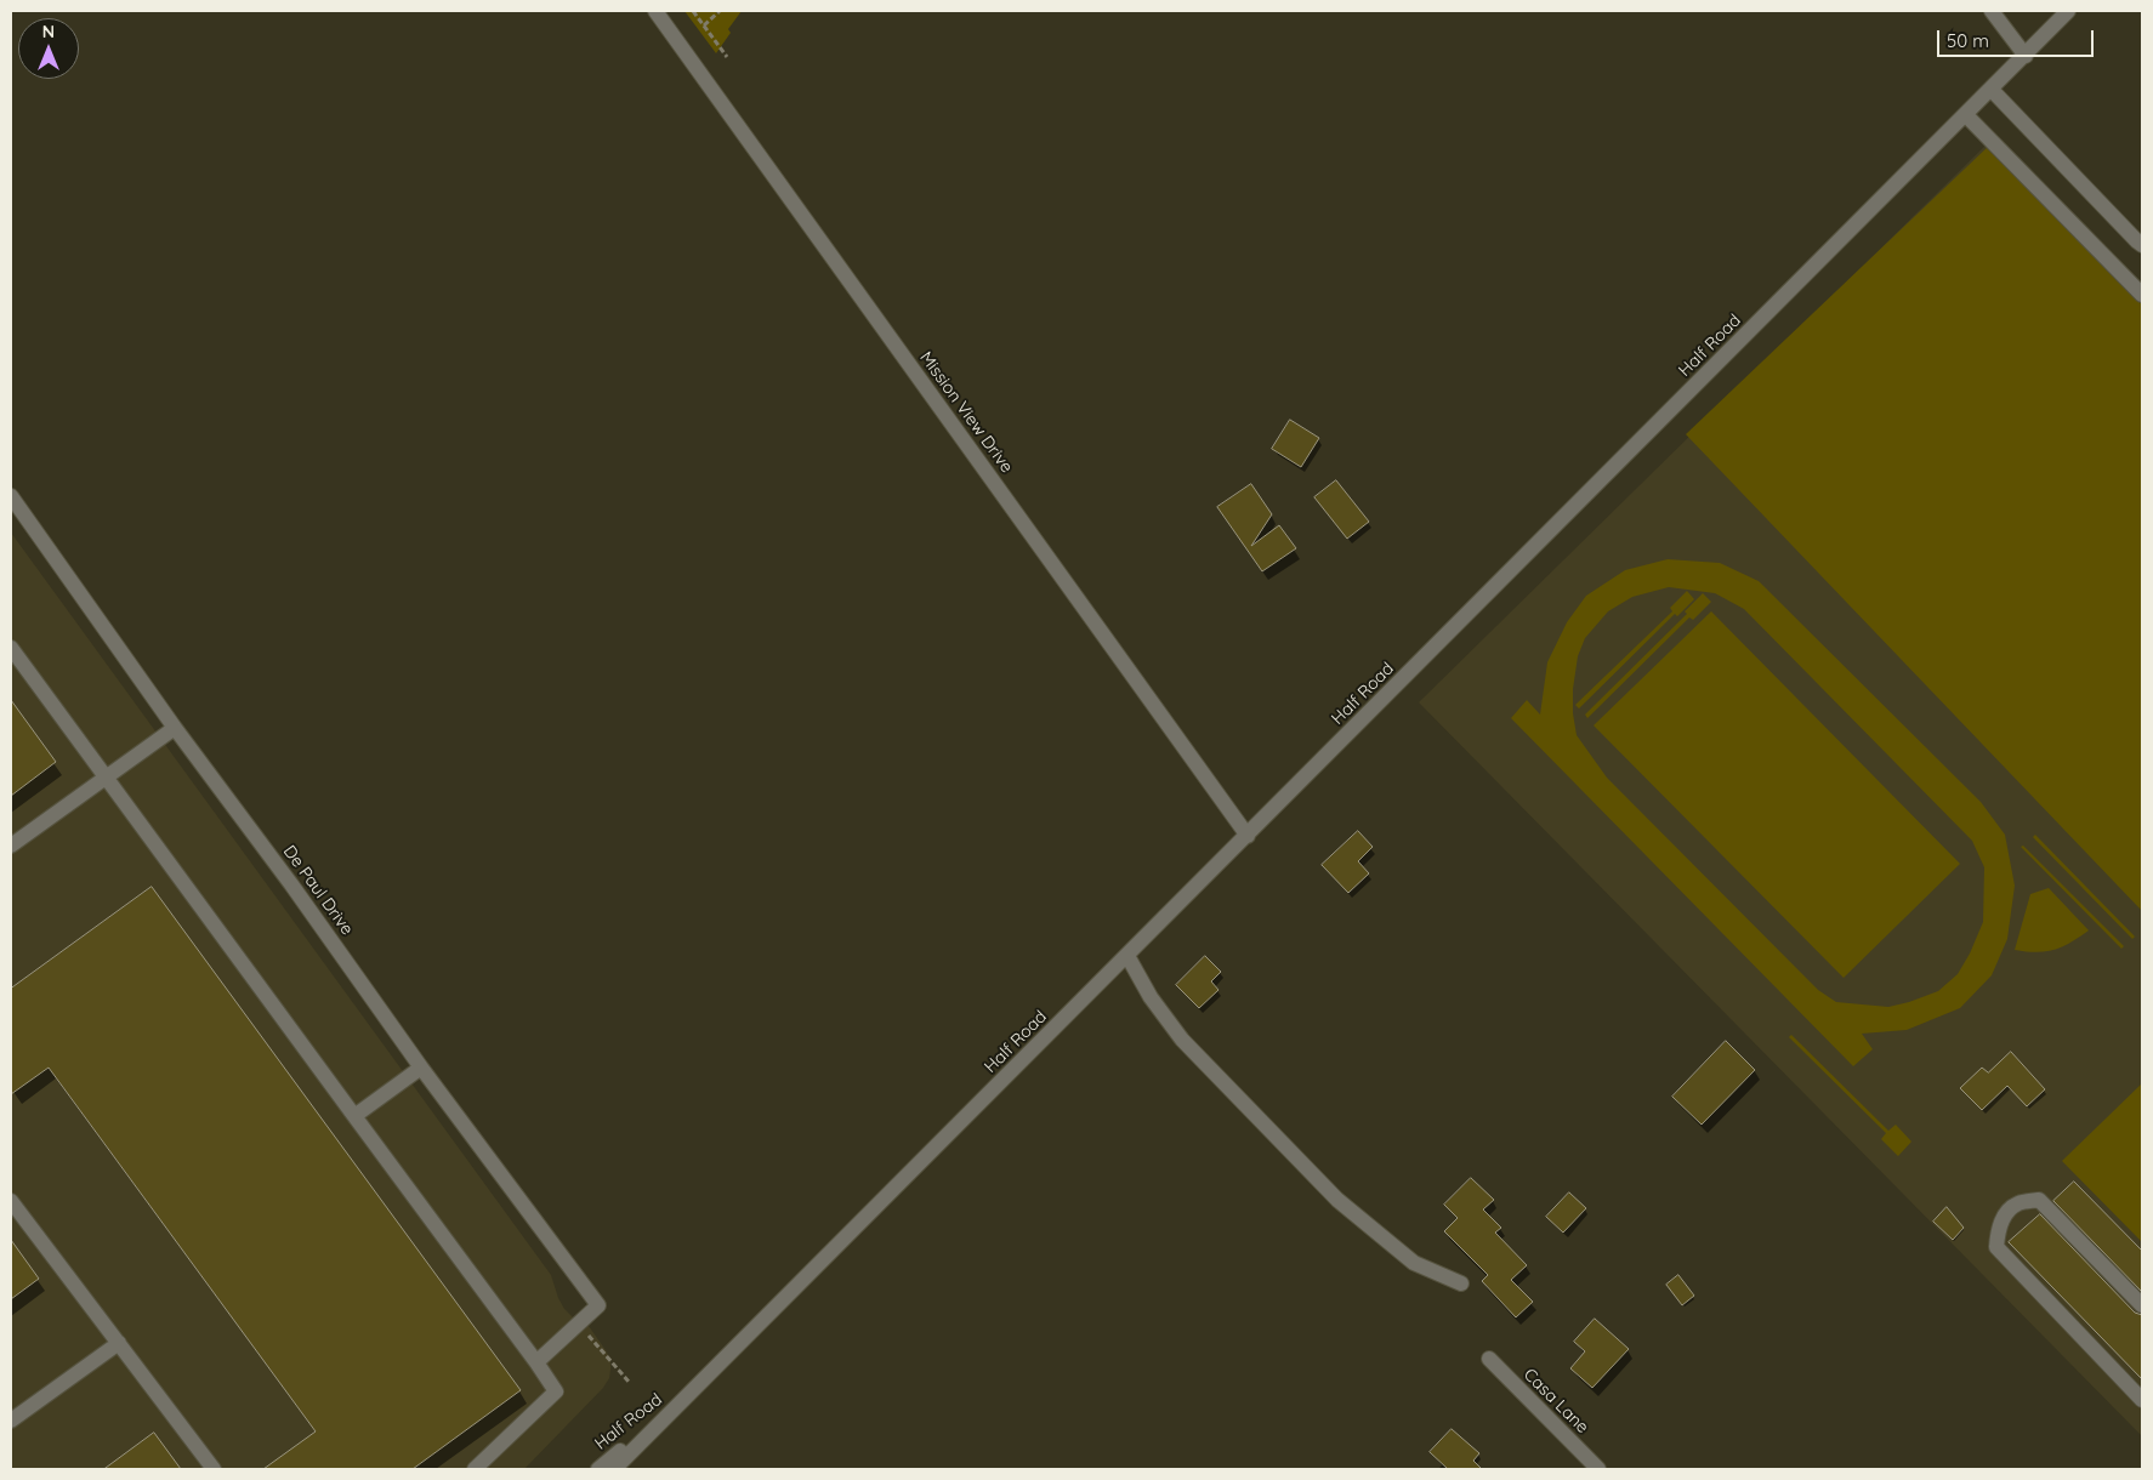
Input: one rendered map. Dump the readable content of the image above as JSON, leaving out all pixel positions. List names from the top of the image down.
{
  "streets": {
    "street": [
      "Half Road",
      "Mission View Drive",
      "De Paul Drive",
      "Casa Lane"
    ]
  },
  "crossings": [
    ["Half Road", "Mission View Drive"]
  ],
  "scale_bar": "50 m",
  "north": "top"
}
